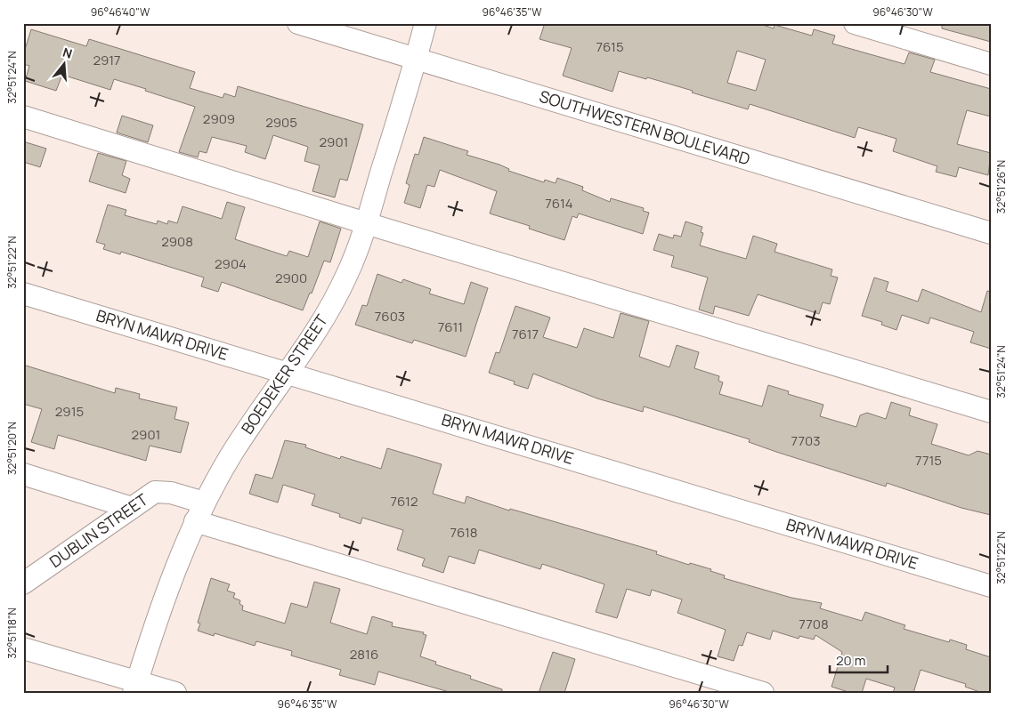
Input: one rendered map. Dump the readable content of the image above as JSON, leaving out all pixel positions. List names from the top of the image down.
{
  "streets": {
    "street": [
      "SOUTHWESTERN BOULEVARD",
      "BRYN MAWR DRIVE",
      "BOEDEKER STREET",
      "DUBLIN STREET"
    ]
  },
  "crossings": [
    ["SOUTHWESTERN BOULEVARD", "BOEDEKER STREET"],
    ["BRYN MAWR DRIVE", "BOEDEKER STREET"],
    ["BOEDEKER STREET", "DUBLIN STREET"]
  ],
  "house_numbers": [
    "7615",
    "2917",
    "2909",
    "2905",
    "2901",
    "7614",
    "2908",
    "2904",
    "2900",
    "7603",
    "7611",
    "7617",
    "2915",
    "2901",
    "7703",
    "7715",
    "7612",
    "7618",
    "7708",
    "2816"
  ],
  "scale_bar": "20 m",
  "north": "top",
  "coordinates": [
    "96°46'40\"W",
    "96°46'35\"W",
    "96°46'30\"W",
    "32°51'24\"N",
    "32°51'26\"N",
    "32°51'22\"N",
    "32°51'20\"N",
    "32°51'18\"N"
  ]
}
